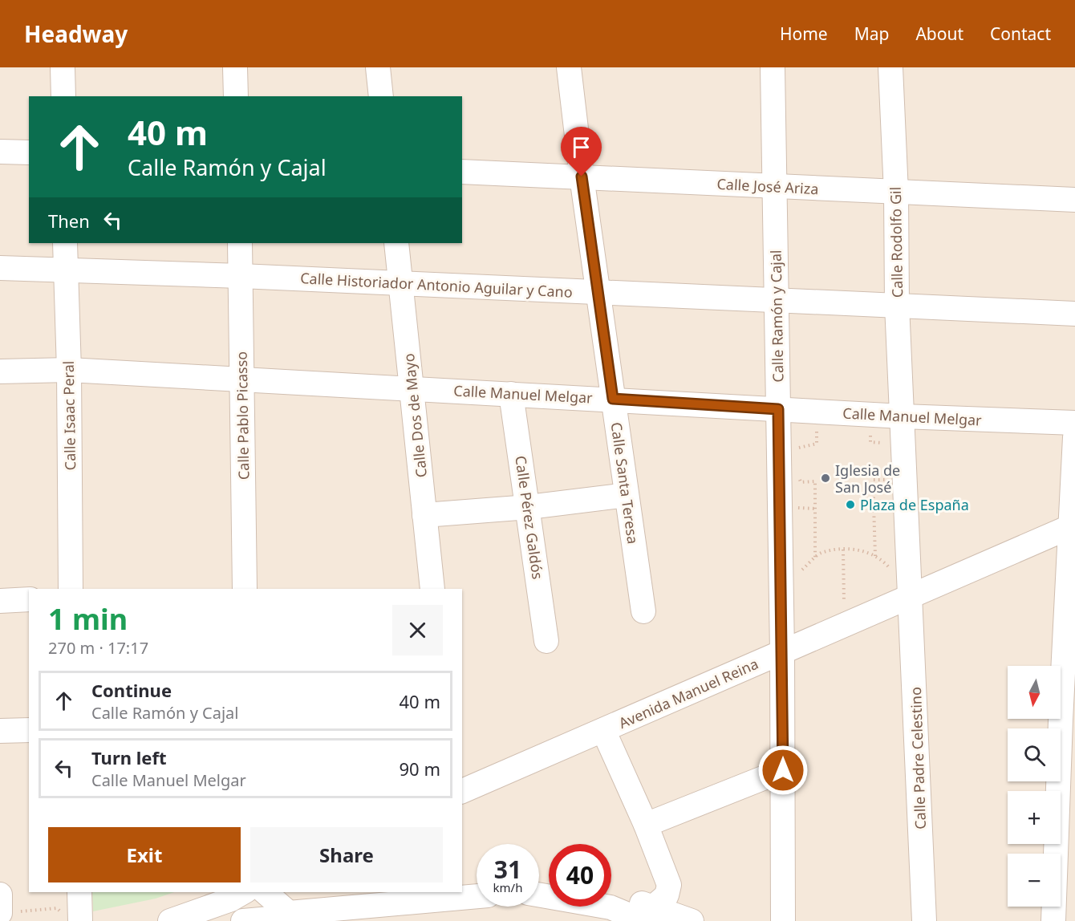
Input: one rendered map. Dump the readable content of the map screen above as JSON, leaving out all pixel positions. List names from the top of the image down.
{
  "streets": {
    "street": [
      "Calle José Ariza",
      "Calle Rodolfo Gil",
      "Calle Historiador Antonio Aguilar y Cano",
      "Calle Ramón y Cajal",
      "Calle Manuel Melgar",
      "Calle Isaac Peral",
      "Calle Pablo Picasso",
      "Calle Dos de Mayo",
      "Calle Santa Teresa",
      "Calle Pérez Galdós",
      "Avenida Manuel Reina",
      "Calle Padre Celestino"
    ]
  },
  "crossings": [
    ["Calle José Ariza", "Calle Rodolfo Gil"],
    ["Calle José Ariza", "Calle Ramón y Cajal"],
    ["Calle José Ariza", "Calle Santa Teresa"],
    ["Calle Rodolfo Gil", "Calle Historiador Antonio Aguilar y Cano"],
    ["Calle Rodolfo Gil", "Calle Manuel Melgar"],
    ["Calle Historiador Antonio Aguilar y Cano", "Calle Ramón y Cajal"],
    ["Calle Historiador Antonio Aguilar y Cano", "Calle Isaac Peral"],
    ["Calle Historiador Antonio Aguilar y Cano", "Calle Pablo Picasso"],
    ["Calle Historiador Antonio Aguilar y Cano", "Calle Dos de Mayo"],
    ["Calle Historiador Antonio Aguilar y Cano", "Calle Santa Teresa"],
    ["Calle Ramón y Cajal", "Calle Manuel Melgar"],
    ["Calle Ramón y Cajal", "Avenida Manuel Reina"],
    ["Calle Manuel Melgar", "Calle Isaac Peral"],
    ["Calle Manuel Melgar", "Calle Pablo Picasso"],
    ["Calle Manuel Melgar", "Calle Dos de Mayo"],
    ["Calle Manuel Melgar", "Calle Santa Teresa"],
    ["Calle Manuel Melgar", "Calle Pérez Galdós"],
    ["Avenida Manuel Reina", "Calle Padre Celestino"]
  ],
  "places": ["Iglesia de San José", "Plaza de España"],
  "north": "bottom",
  "page": {
    "header": "Headway",
    "nav": [
      "Home",
      "Map",
      "About",
      "Contact"
    ],
    "turn": ["40 m", "Calle Ramón y Cajal"],
    "then": "Then",
    "heading": ["1 min", "270 m · 17:17"],
    "map_buttons": ["+", "−"],
    "list": [
      {
        "name": "Continue",
        "note": "Calle Ramón y Cajal",
        "value": "40 m"
      },
      {
        "name": "Turn left",
        "note": "Calle Manuel Melgar",
        "value": "90 m"
      }
    ],
    "buttons": ["Exit", "Share"],
    "speed": "31 km/h",
    "limit": "40"
  }
}
